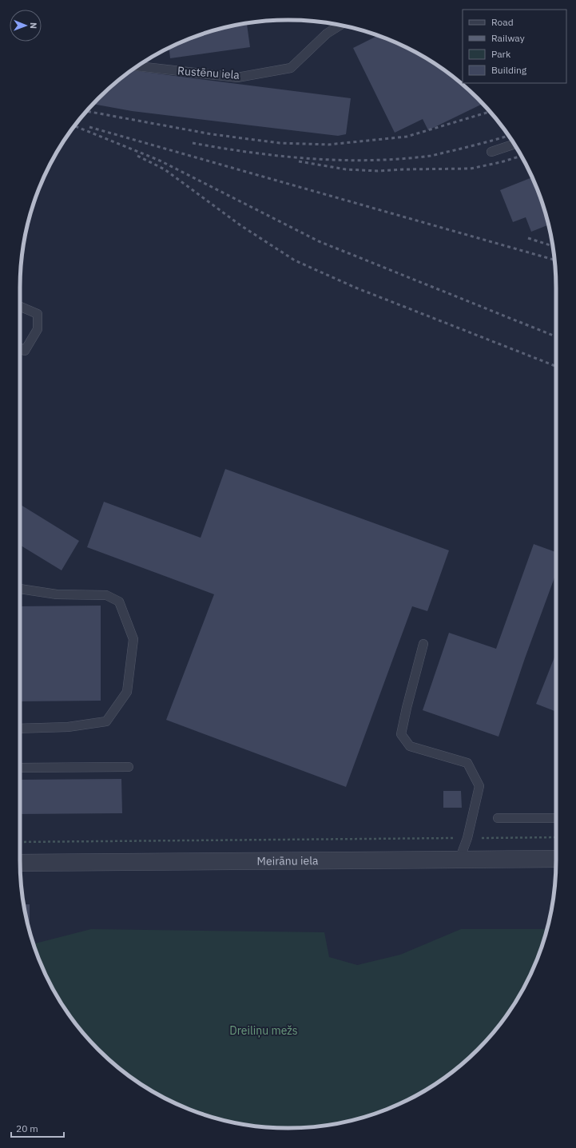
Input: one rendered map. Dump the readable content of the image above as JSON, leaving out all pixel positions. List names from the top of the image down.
{
  "streets": {
    "street": ["Meirānu iela"],
    "lane": ["Rustēnu iela"]
  },
  "parks": ["Dreiliņu mežs"],
  "legend": [
    "Road",
    "Railway",
    "Park",
    "Building"
  ],
  "scale_bar": "20 m",
  "north": "right"
}
